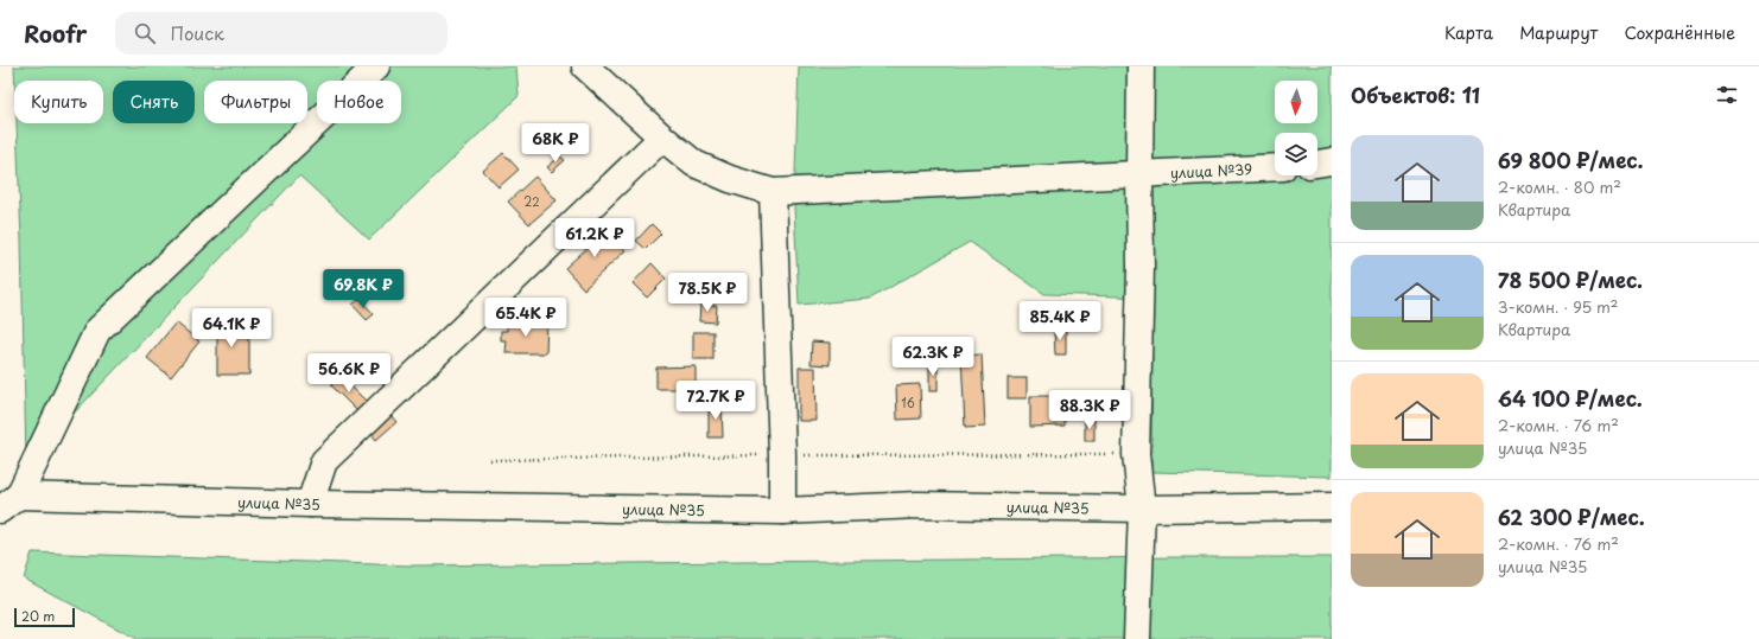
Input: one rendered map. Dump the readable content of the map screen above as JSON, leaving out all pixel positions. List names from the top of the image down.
{
  "streets": {
    "street": ["улица №39", "улица №35"]
  },
  "house_numbers": ["22", "16"],
  "scale_bar": "20 m",
  "north": "bottom",
  "page": {
    "header": "Roofr",
    "search": "Поиск",
    "nav": ["Карта", "Маршрут", "Сохранённые"],
    "heading": "Объектов: 11",
    "chip": [
      "Купить",
      "Снять",
      "Фильтры",
      "Новое"
    ],
    "price": [
      "68K ₽",
      "61.2K ₽",
      "69.8K ₽",
      "78.5K ₽",
      "65.4K ₽",
      "85.4K ₽",
      "64.1K ₽",
      "62.3K ₽",
      "56.6K ₽",
      "72.7K ₽",
      "88.3K ₽"
    ],
    "list": [
      {
        "name": "69 800 ₽/мес.",
        "note": "2-комн. · 80 m² · Квартира"
      },
      {
        "name": "78 500 ₽/мес.",
        "note": "3-комн. · 95 m² · Квартира"
      },
      {
        "name": "64 100 ₽/мес.",
        "note": "2-комн. · 76 m² · улица №35"
      },
      {
        "name": "62 300 ₽/мес.",
        "note": "2-комн. · 76 m² · улица №35"
      }
    ],
    "scale": "20 m"
  }
}
